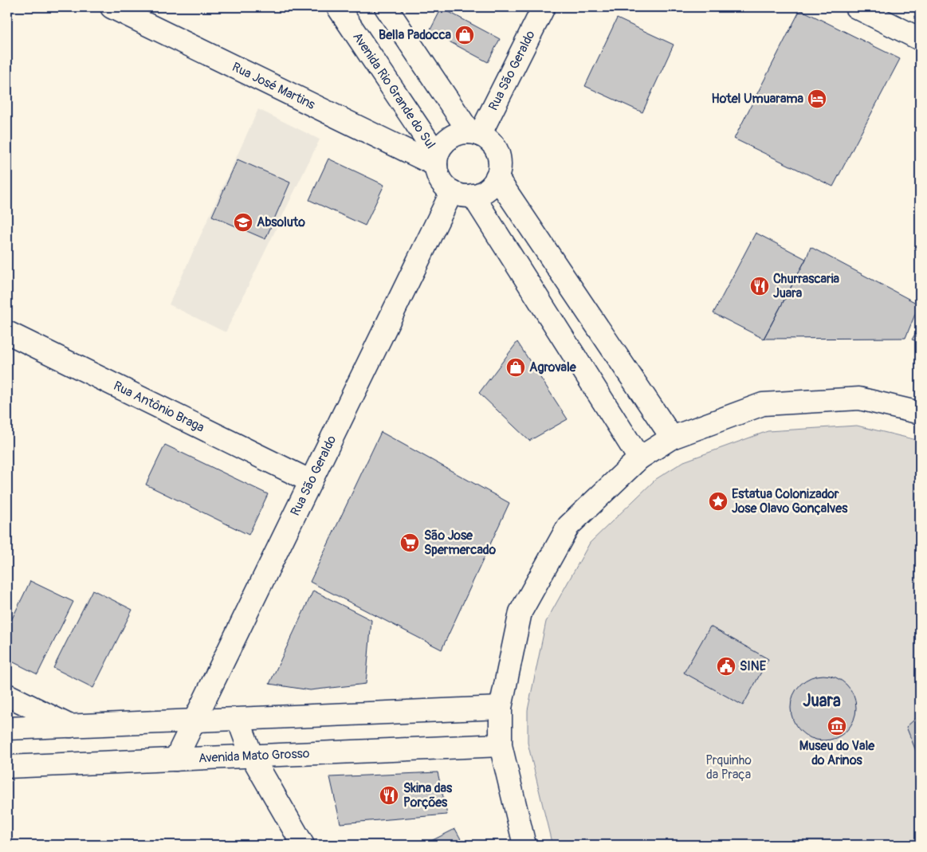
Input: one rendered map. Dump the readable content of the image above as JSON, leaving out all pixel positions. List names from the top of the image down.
{
  "streets": {
    "street": [
      "Rua São Geraldo",
      "Rua José Martins",
      "Avenida Rio Grande do Sul",
      "Rua Antônio Braga",
      "Avenida Mato Grosso"
    ]
  },
  "crossings": [
    ["Rua São Geraldo", "Rua José Martins"],
    ["Rua São Geraldo", "Avenida Rio Grande do Sul"],
    ["Rua São Geraldo", "Rua Antônio Braga"],
    ["Rua São Geraldo", "Avenida Mato Grosso"],
    ["Rua José Martins", "Avenida Rio Grande do Sul"]
  ],
  "districts": ["Juara"],
  "parks": ["Prquinho da Praça"],
  "places": {
    "shop": ["Bella Padocca", "Agrovale"],
    "hotel": ["Hotel Umuarama"],
    "school or university": ["Absoluto"],
    "restaurant": ["Churrascaria Juara", "Skina das Porções"],
    "place": ["Estatua Colonizador Jose Olavo Gonçalves"],
    "supermarket": ["São Jose Spermercado"],
    "public building": ["SINE"],
    "museum": ["Museu do Vale do Arinos"]
  }
}
